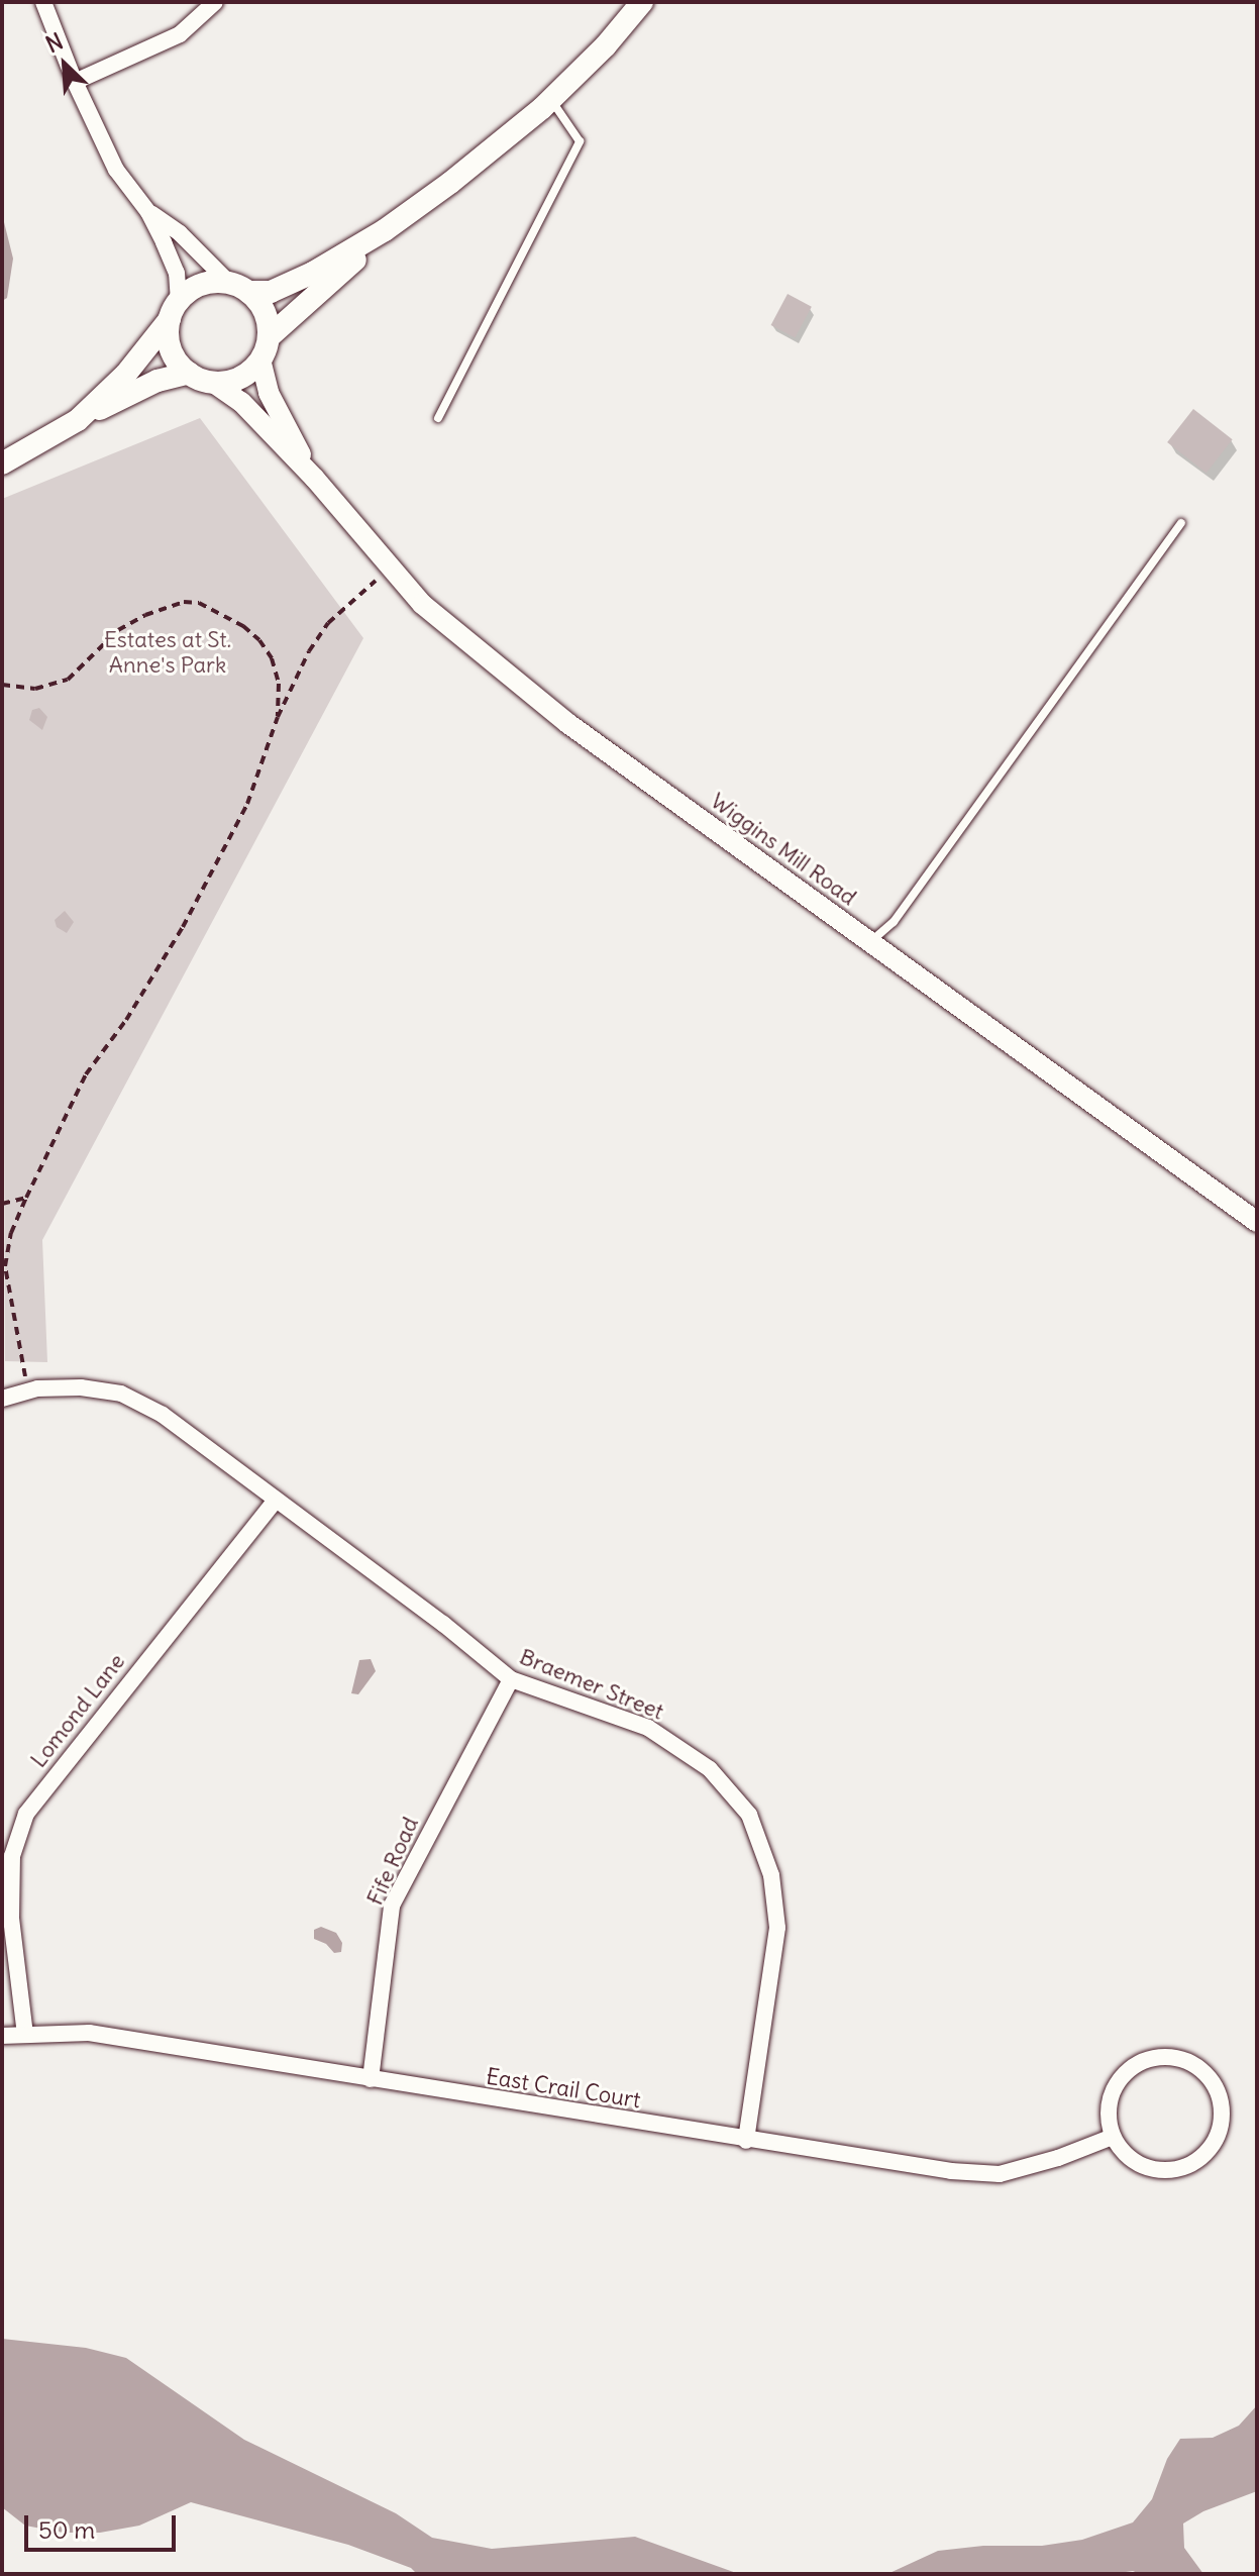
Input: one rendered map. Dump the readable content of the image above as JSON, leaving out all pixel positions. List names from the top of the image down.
{
  "streets": {
    "street": [
      "Wiggins Mill Road",
      "Braemer Street",
      "Lomond Lane",
      "Fife Road",
      "East Crail Court"
    ]
  },
  "crossings": [
    ["Braemer Street", "Lomond Lane"],
    ["Braemer Street", "Fife Road"],
    ["Braemer Street", "East Crail Court"],
    ["Lomond Lane", "East Crail Court"],
    ["Fife Road", "East Crail Court"]
  ],
  "parks": ["Estates at St. Anne's Park"],
  "scale_bar": "50 m",
  "north": "top left"
}
